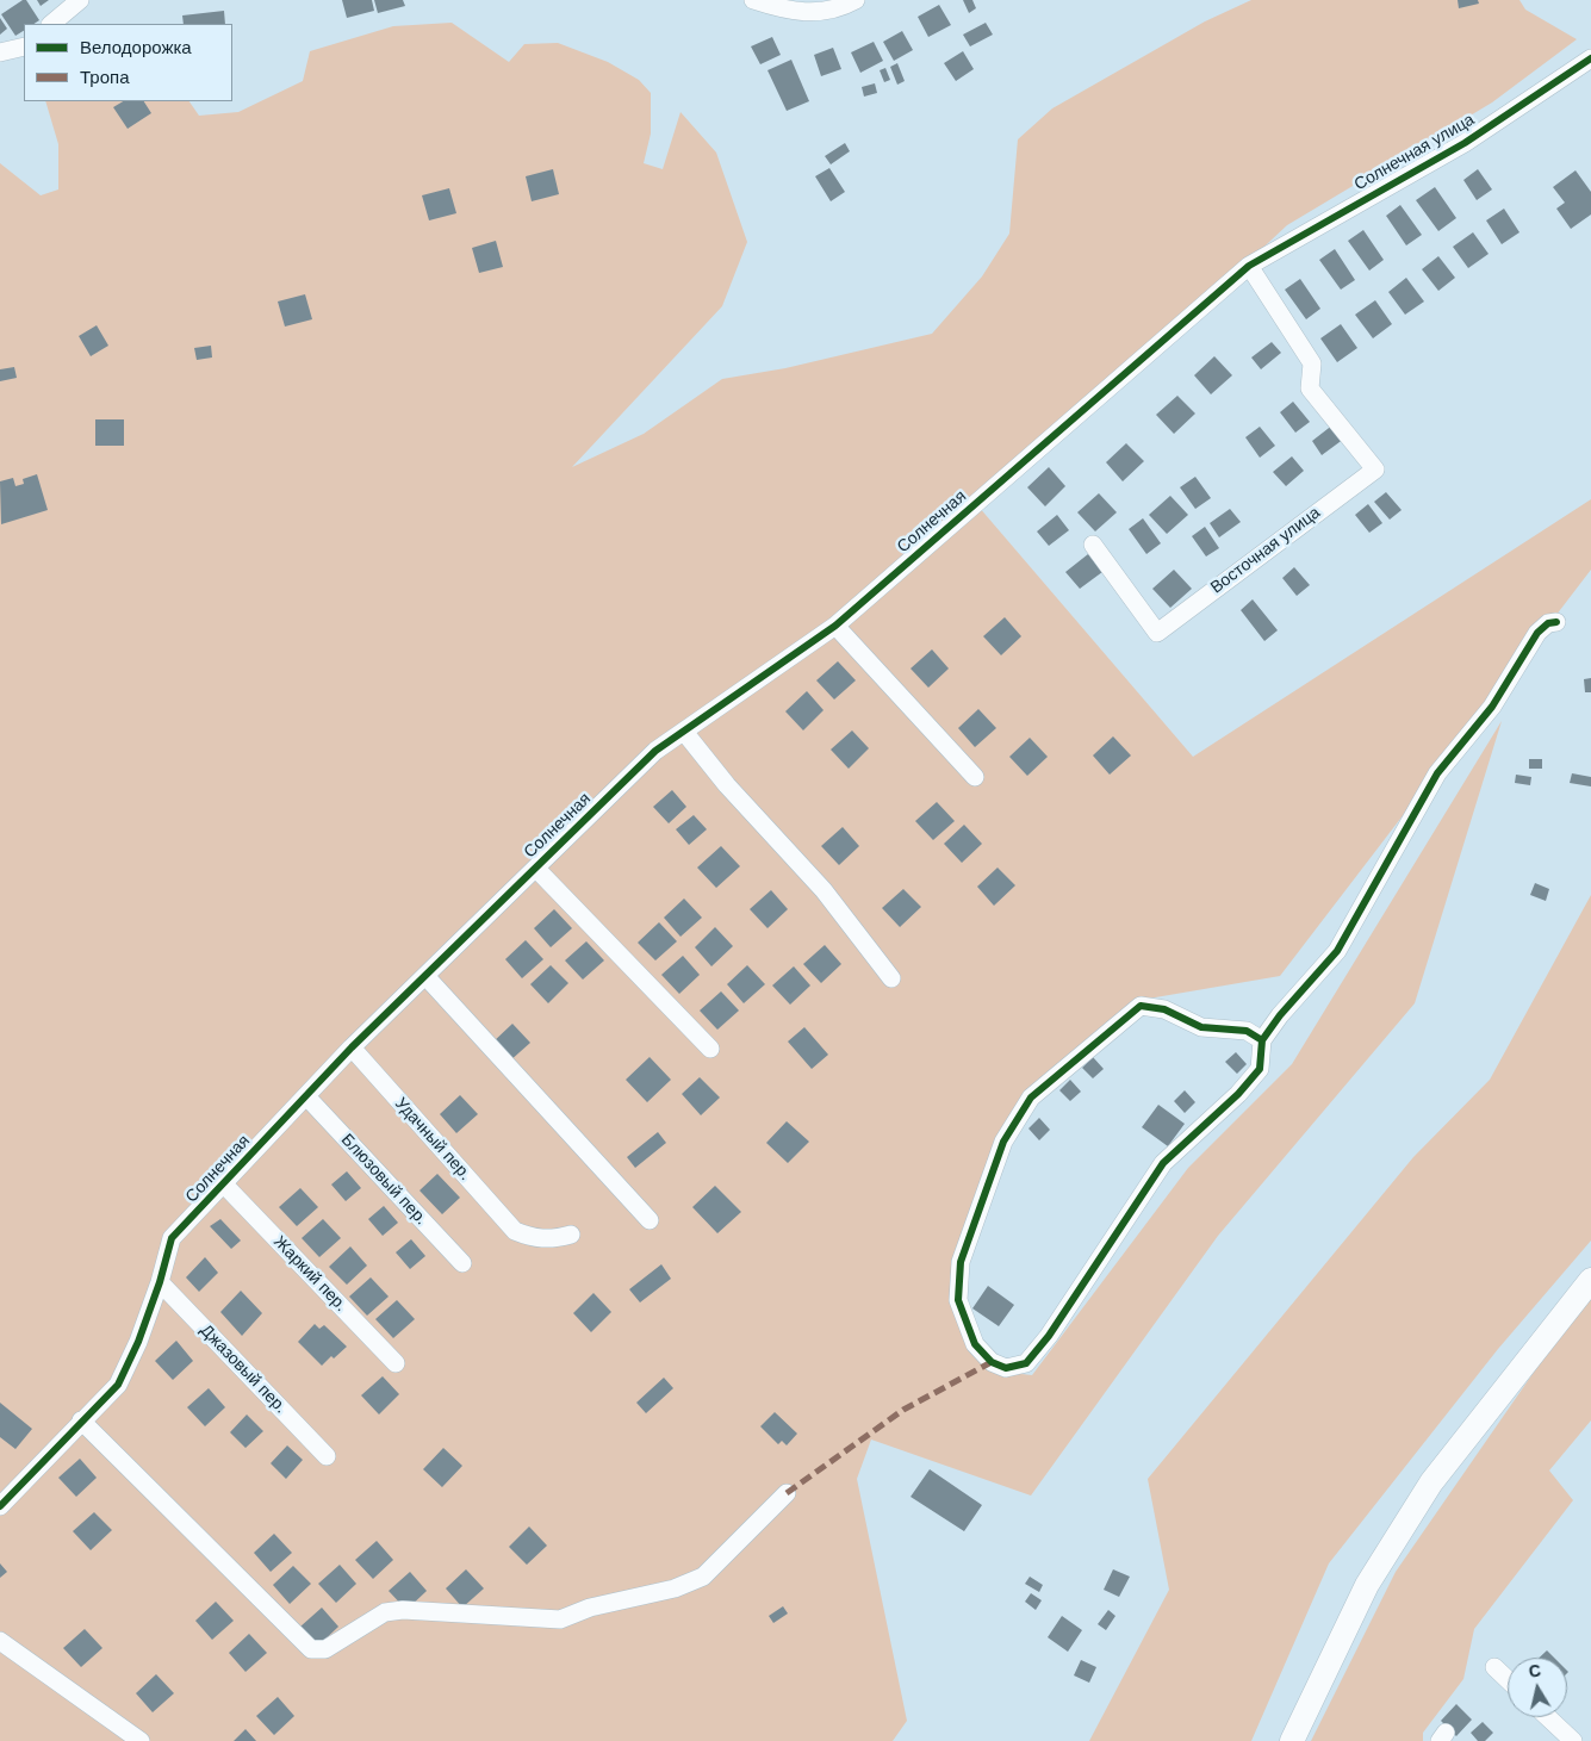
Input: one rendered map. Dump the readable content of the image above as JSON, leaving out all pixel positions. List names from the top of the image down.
{
  "streets": {
    "street": [
      "Солнечная улица",
      "Солнечная",
      "Восточная улица",
      "Удачный пер.",
      "Блюзовый пер.",
      "Жаркий пер.",
      "Джазовый пер."
    ]
  },
  "crossings": [
    ["Солнечная улица", "Солнечная"],
    ["Солнечная улица", "Восточная улица"],
    ["Солнечная", "Восточная улица"],
    ["Солнечная", "Удачный пер."],
    ["Солнечная", "Блюзовый пер."],
    ["Солнечная", "Жаркий пер."],
    ["Солнечная", "Джазовый пер."]
  ],
  "legend": ["Велодорожка", "Тропа"],
  "north": "top"
}
